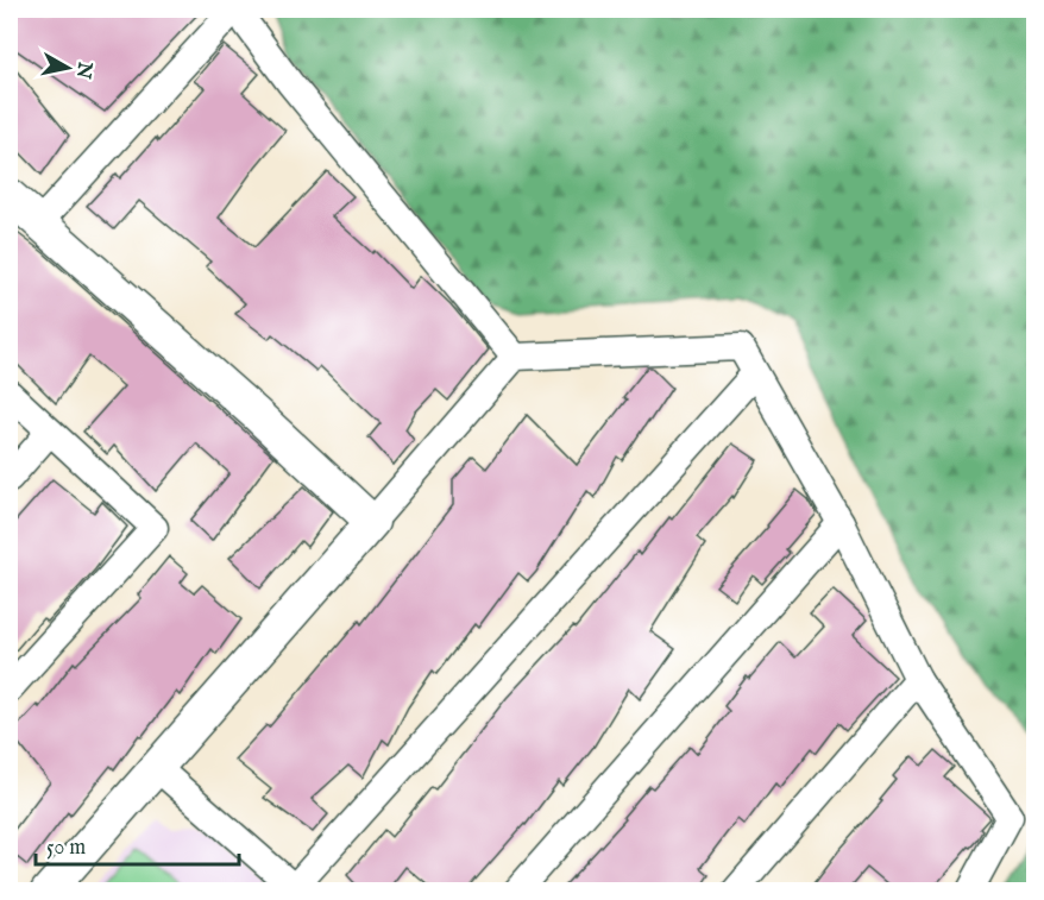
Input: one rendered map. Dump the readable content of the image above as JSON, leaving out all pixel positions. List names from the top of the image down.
{
  "scale_bar": "50 m",
  "north": "right"
}
